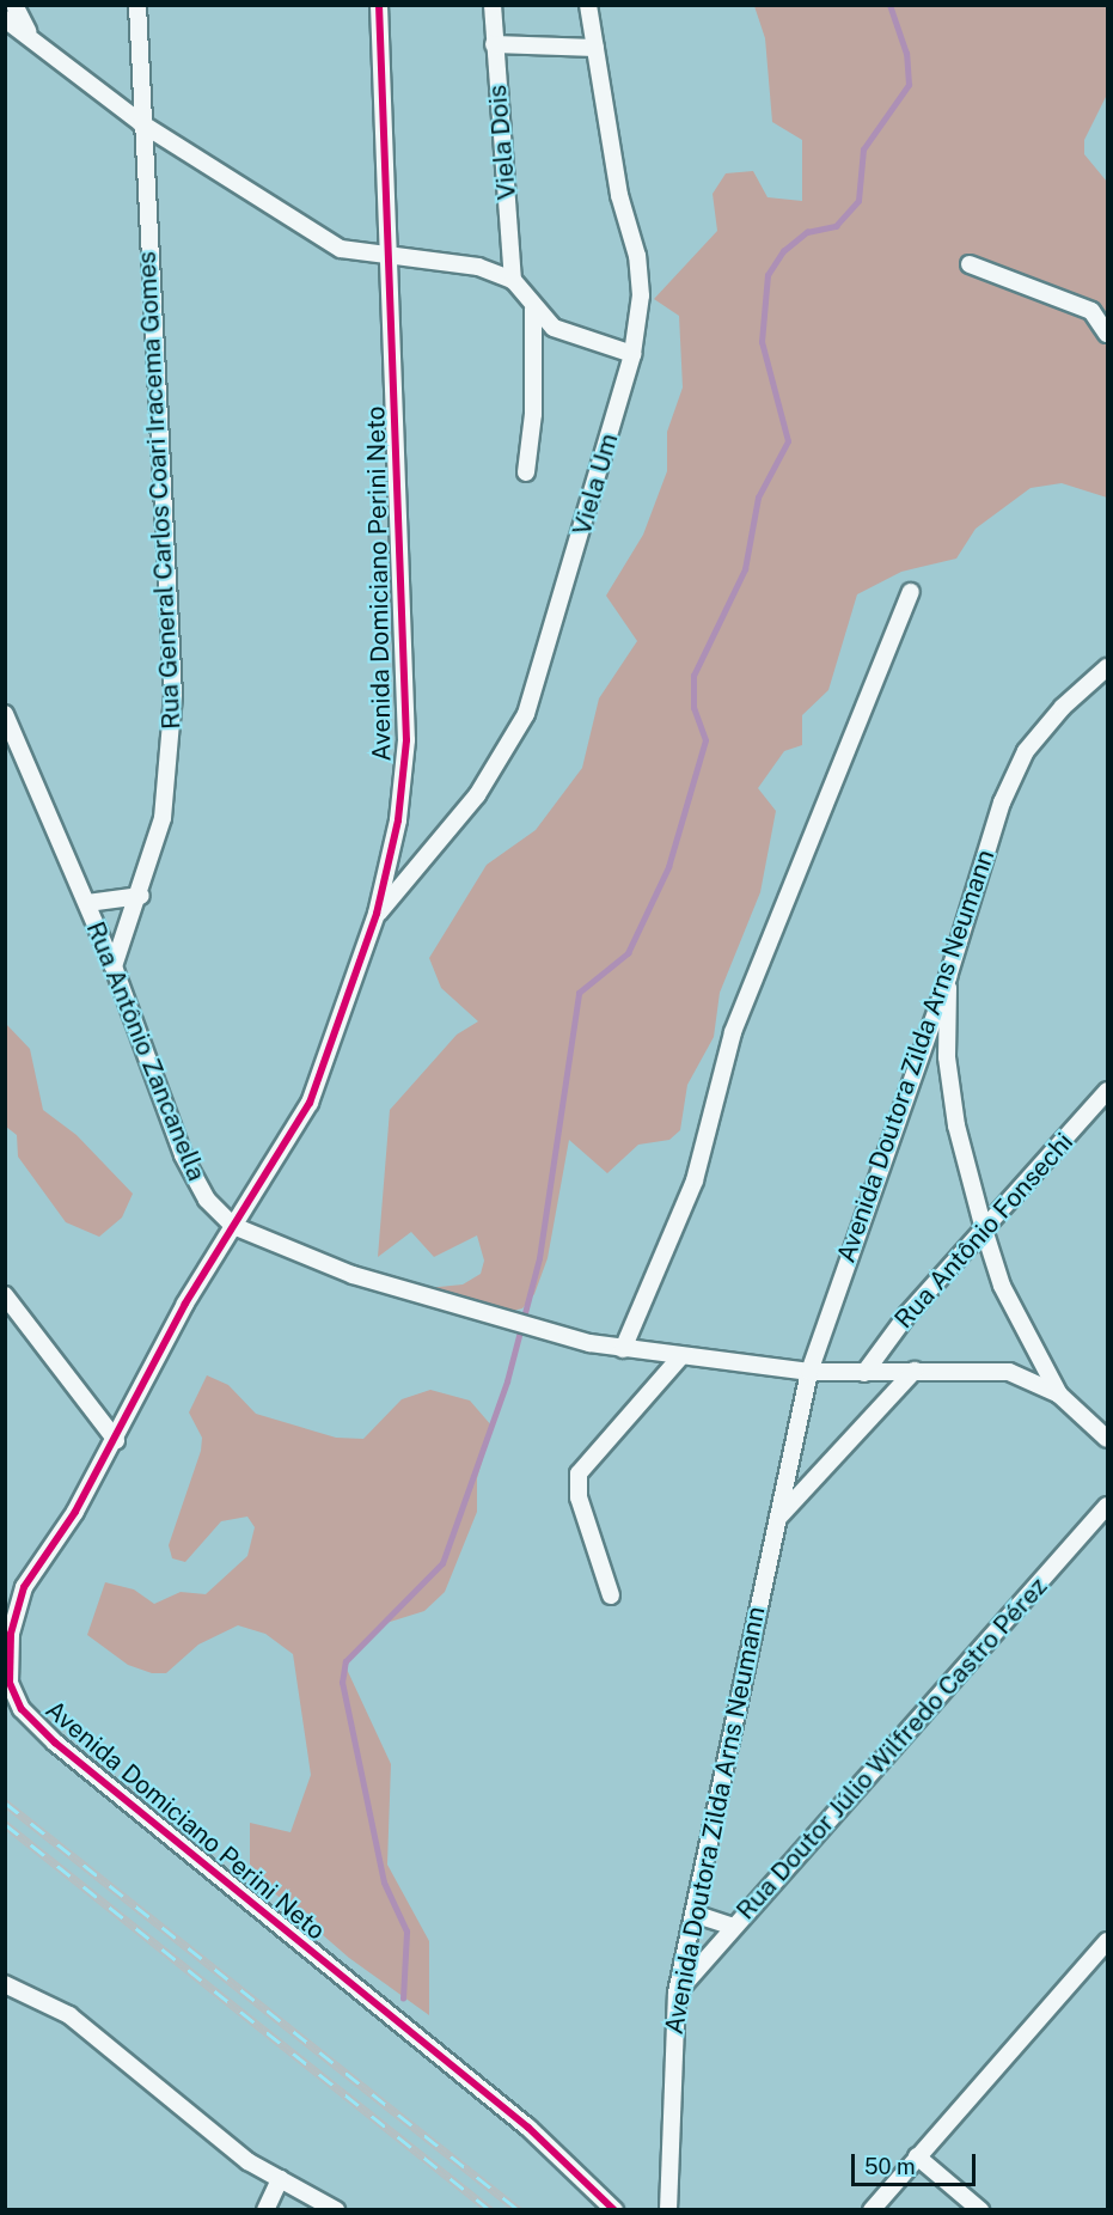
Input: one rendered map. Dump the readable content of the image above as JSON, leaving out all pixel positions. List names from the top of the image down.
{
  "streets": {
    "street": [
      "Viela Dois",
      "Viela Um",
      "Rua General Carlos Coari Iracema Gomes",
      "Avenida Domiciano Perini Neto",
      "Rua Antônio Zancanella",
      "Avenida Doutora Zilda Arns Neumann",
      "Rua Antônio Fonsechi",
      "Rua Doutor Júlio Wilfredo Castro Pérez"
    ]
  },
  "crossings": [
    ["Viela Um", "Avenida Domiciano Perini Neto"],
    ["Rua General Carlos Coari Iracema Gomes", "Rua Antônio Zancanella"],
    ["Avenida Domiciano Perini Neto", "Rua Antônio Zancanella"],
    ["Rua Antônio Zancanella", "Avenida Doutora Zilda Arns Neumann"],
    ["Rua Antônio Zancanella", "Rua Antônio Fonsechi"],
    ["Avenida Doutora Zilda Arns Neumann", "Rua Doutor Júlio Wilfredo Castro Pérez"]
  ],
  "scale_bar": "50 m"
}
